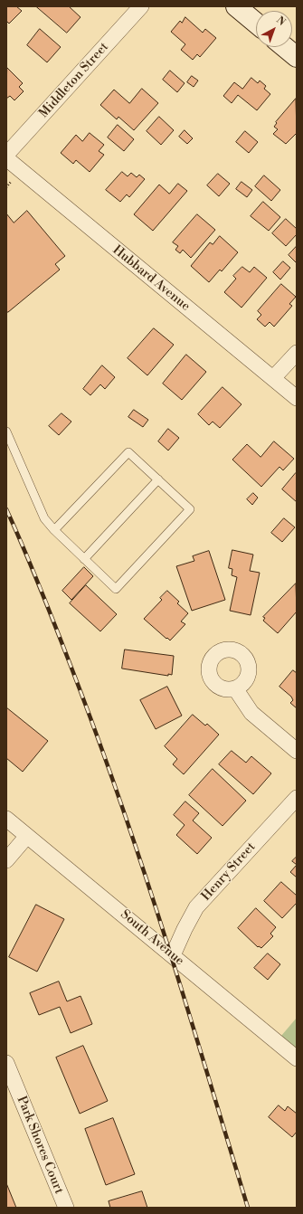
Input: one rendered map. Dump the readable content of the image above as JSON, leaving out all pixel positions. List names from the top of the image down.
{
  "streets": {
    "street": [
      "Middleton Street",
      "Hubbard Avenue",
      "Henry Street",
      "South Avenue",
      "Park Shores Court"
    ]
  },
  "crossings": [
    ["Henry Street", "South Avenue"]
  ],
  "north": "top right"
}
